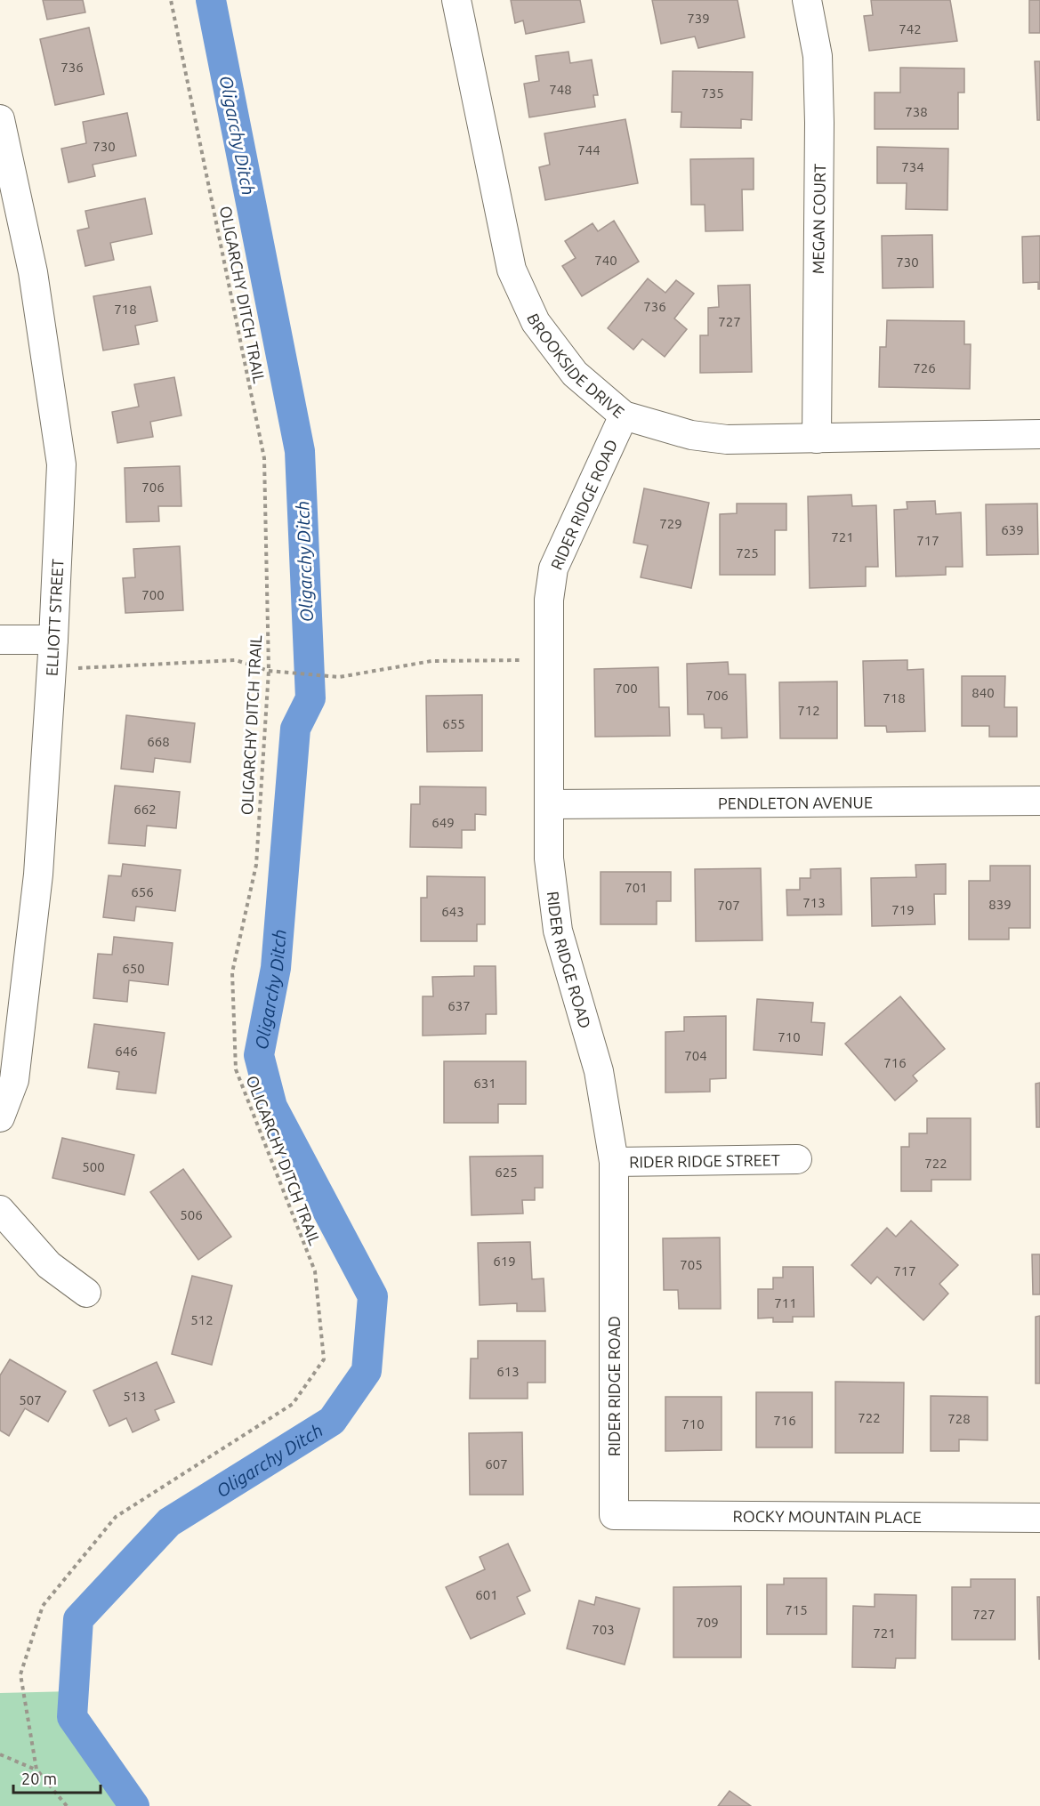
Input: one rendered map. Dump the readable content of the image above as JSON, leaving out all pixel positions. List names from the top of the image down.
{
  "streets": {
    "street": [
      "MEGAN COURT",
      "BROOKSIDE DRIVE",
      "RIDER RIDGE ROAD",
      "ELLIOTT STREET",
      "PENDLETON AVENUE",
      "RIDER RIDGE STREET",
      "ROCKY MOUNTAIN PLACE"
    ],
    "path": ["OLIGARCHY DITCH TRAIL"]
  },
  "crossings": [
    ["MEGAN COURT", "BROOKSIDE DRIVE"],
    ["BROOKSIDE DRIVE", "RIDER RIDGE ROAD"],
    ["RIDER RIDGE ROAD", "PENDLETON AVENUE"],
    ["RIDER RIDGE ROAD", "RIDER RIDGE STREET"],
    ["RIDER RIDGE ROAD", "ROCKY MOUNTAIN PLACE"]
  ],
  "water": ["Oligarchy Ditch"],
  "house_numbers": [
    "739",
    "742",
    "736",
    "748",
    "735",
    "738",
    "730",
    "744",
    "734",
    "740",
    "730",
    "736",
    "718",
    "727",
    "726",
    "706",
    "729",
    "639",
    "721",
    "717",
    "725",
    "700",
    "700",
    "840",
    "706",
    "718",
    "712",
    "655",
    "668",
    "662",
    "649",
    "701",
    "656",
    "713",
    "839",
    "707",
    "719",
    "643",
    "650",
    "637",
    "710",
    "646",
    "704",
    "716",
    "631",
    "722",
    "500",
    "625",
    "506",
    "619",
    "705",
    "717",
    "711",
    "512",
    "613",
    "513",
    "507",
    "722",
    "728",
    "716",
    "710",
    "607",
    "601",
    "715",
    "727",
    "709",
    "703",
    "721"
  ],
  "scale_bar": "20 m"
}
